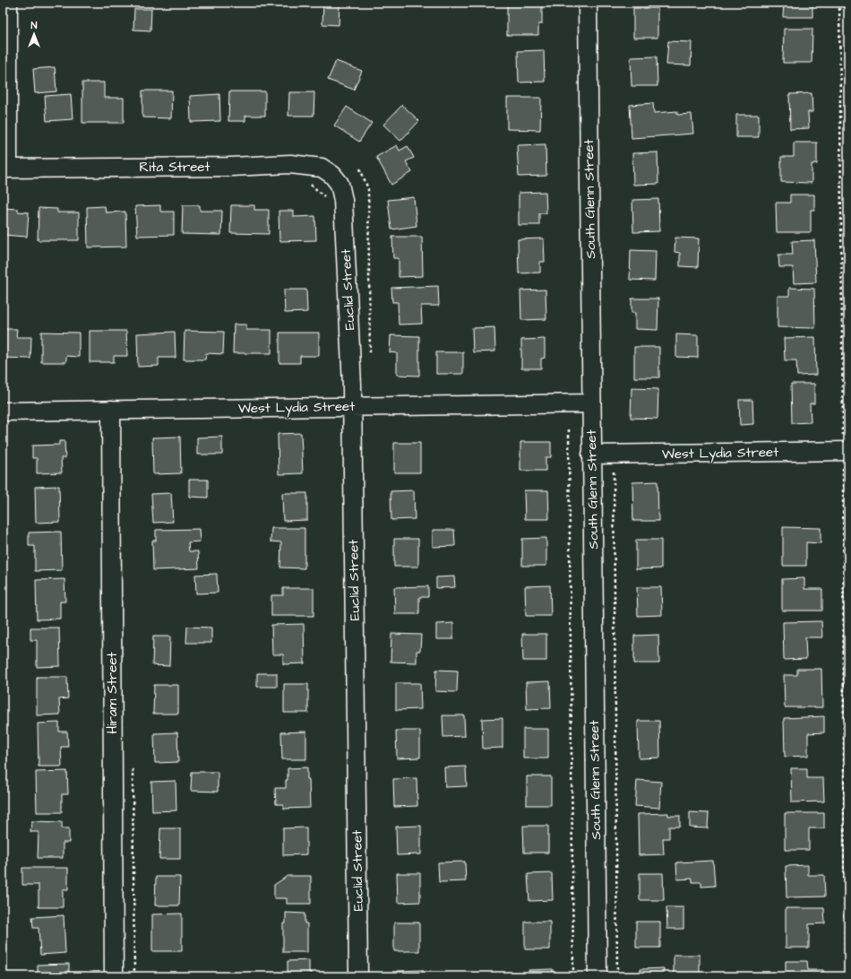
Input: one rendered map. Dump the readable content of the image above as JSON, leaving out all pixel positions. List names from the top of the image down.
{
  "streets": {
    "street": [
      "Rita Street",
      "South Glenn Street",
      "Euclid Street",
      "West Lydia Street",
      "Hiram Street"
    ]
  },
  "crossings": [
    ["Rita Street", "Euclid Street"],
    ["South Glenn Street", "West Lydia Street"],
    ["Euclid Street", "West Lydia Street"],
    ["West Lydia Street", "Hiram Street"]
  ],
  "north": "top"
}
